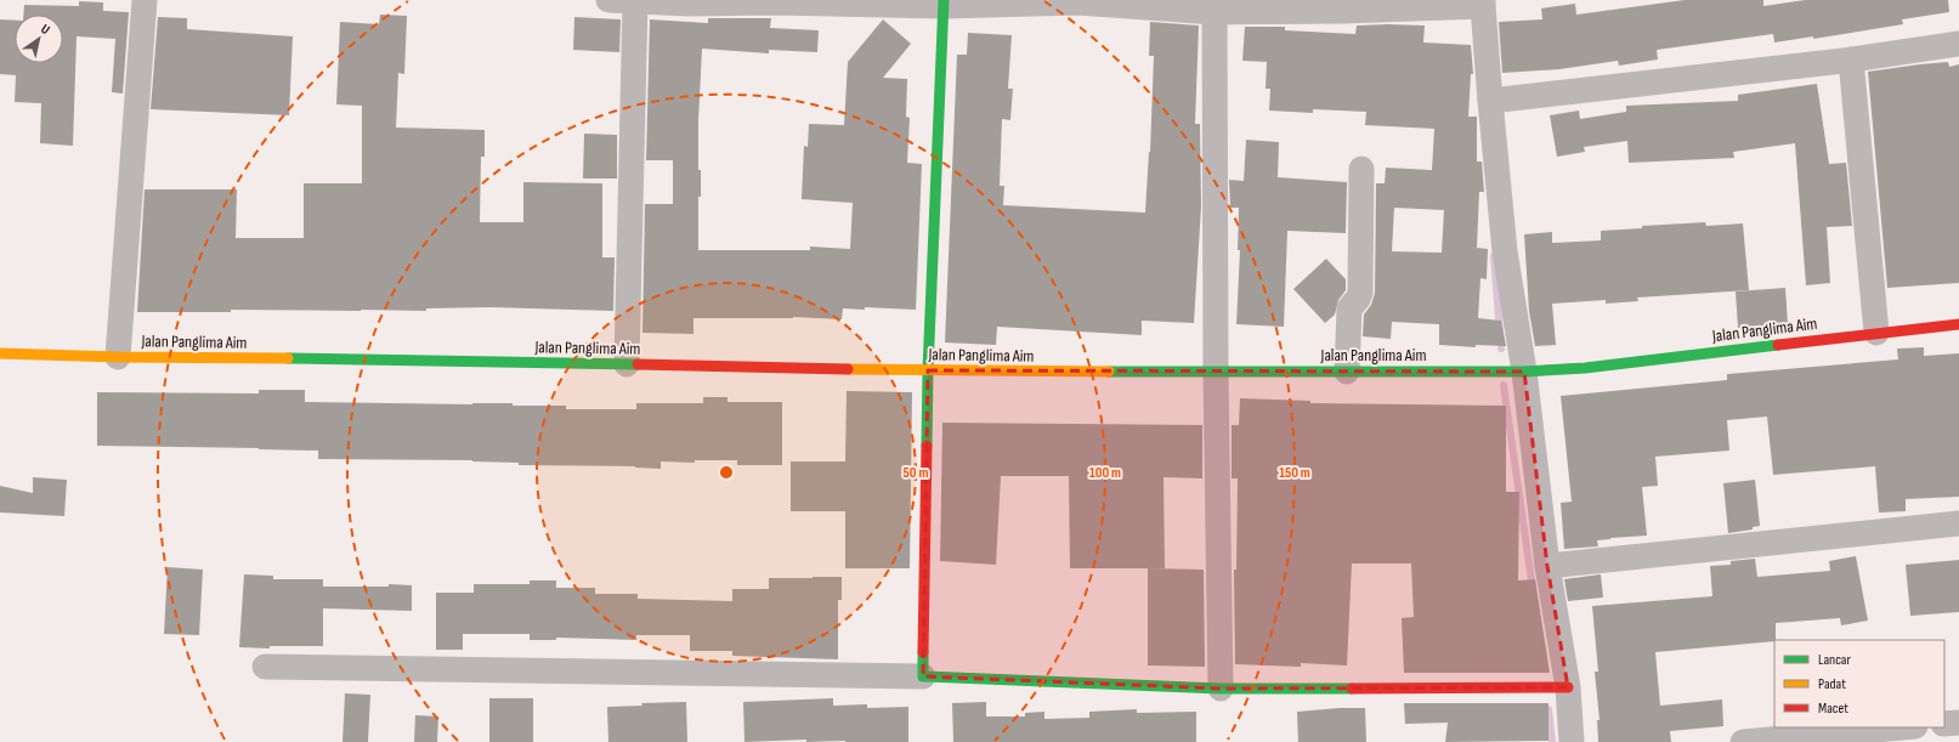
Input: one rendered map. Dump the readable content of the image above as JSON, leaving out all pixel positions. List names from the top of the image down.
{
  "streets": {
    "street": ["Jalan Panglima Aim"]
  },
  "legend": ["Lancar", "Padat", "Macet"],
  "north": "top right",
  "rings": ["50 m", "100 m", "150 m"]
}
